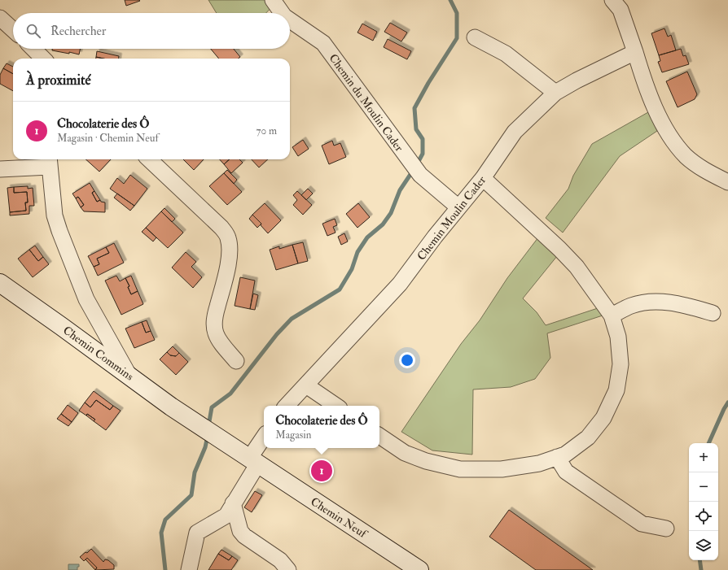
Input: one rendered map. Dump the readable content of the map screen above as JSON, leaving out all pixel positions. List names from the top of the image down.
{
  "streets": {
    "street": [
      "Chemin du Moulin Cader",
      "Chemin Moulin Cader",
      "Chemin Commins",
      "Chemin Neuf"
    ]
  },
  "crossings": [
    ["Chemin du Moulin Cader", "Chemin Moulin Cader"],
    ["Chemin Commins", "Chemin Neuf"]
  ],
  "page": {
    "search": "Rechercher",
    "heading": "À proximité",
    "list": [
      {
        "mark": "1",
        "name": "Chocolaterie des Ô",
        "note": "Magasin · Chemin Neuf",
        "value": "70 m"
      }
    ],
    "popup": ["Chocolaterie des Ô", "Magasin"],
    "map_buttons": ["+", "−"],
    "pins": "1"
  }
}
